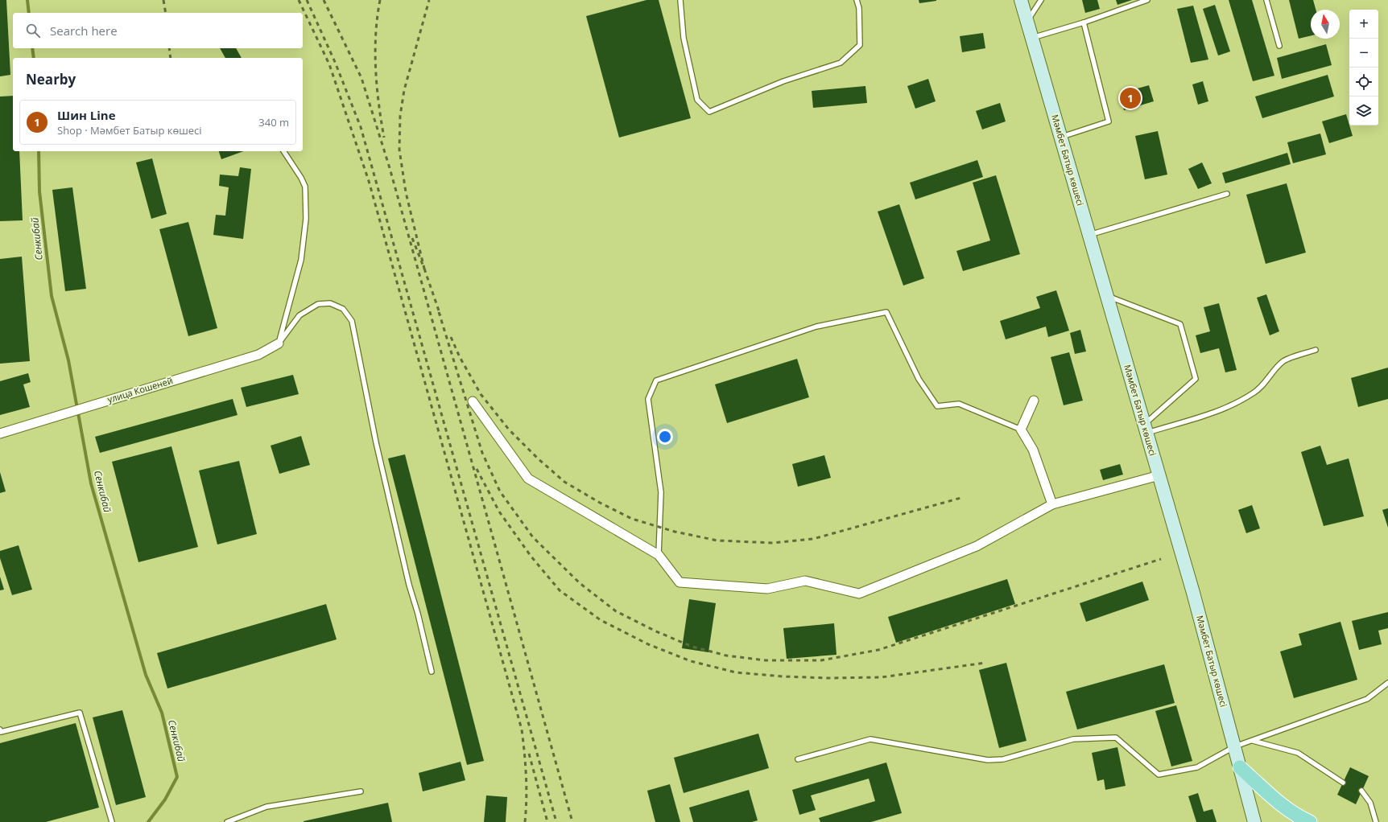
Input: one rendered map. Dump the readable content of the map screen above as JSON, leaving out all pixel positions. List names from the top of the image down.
{
  "streets": {
    "main road": ["Мәмбет Батыр көшесі"],
    "street": ["улица Кошеней"]
  },
  "water": ["Сенкибай"],
  "north": "top",
  "page": {
    "map_buttons": ["+", "−"],
    "search": "Search here",
    "heading": "Nearby",
    "pins": "1",
    "list": [
      {
        "mark": "1",
        "name": "Шин Line",
        "note": "Shop · Мәмбет Батыр көшесі",
        "value": "340 m"
      }
    ]
  }
}
